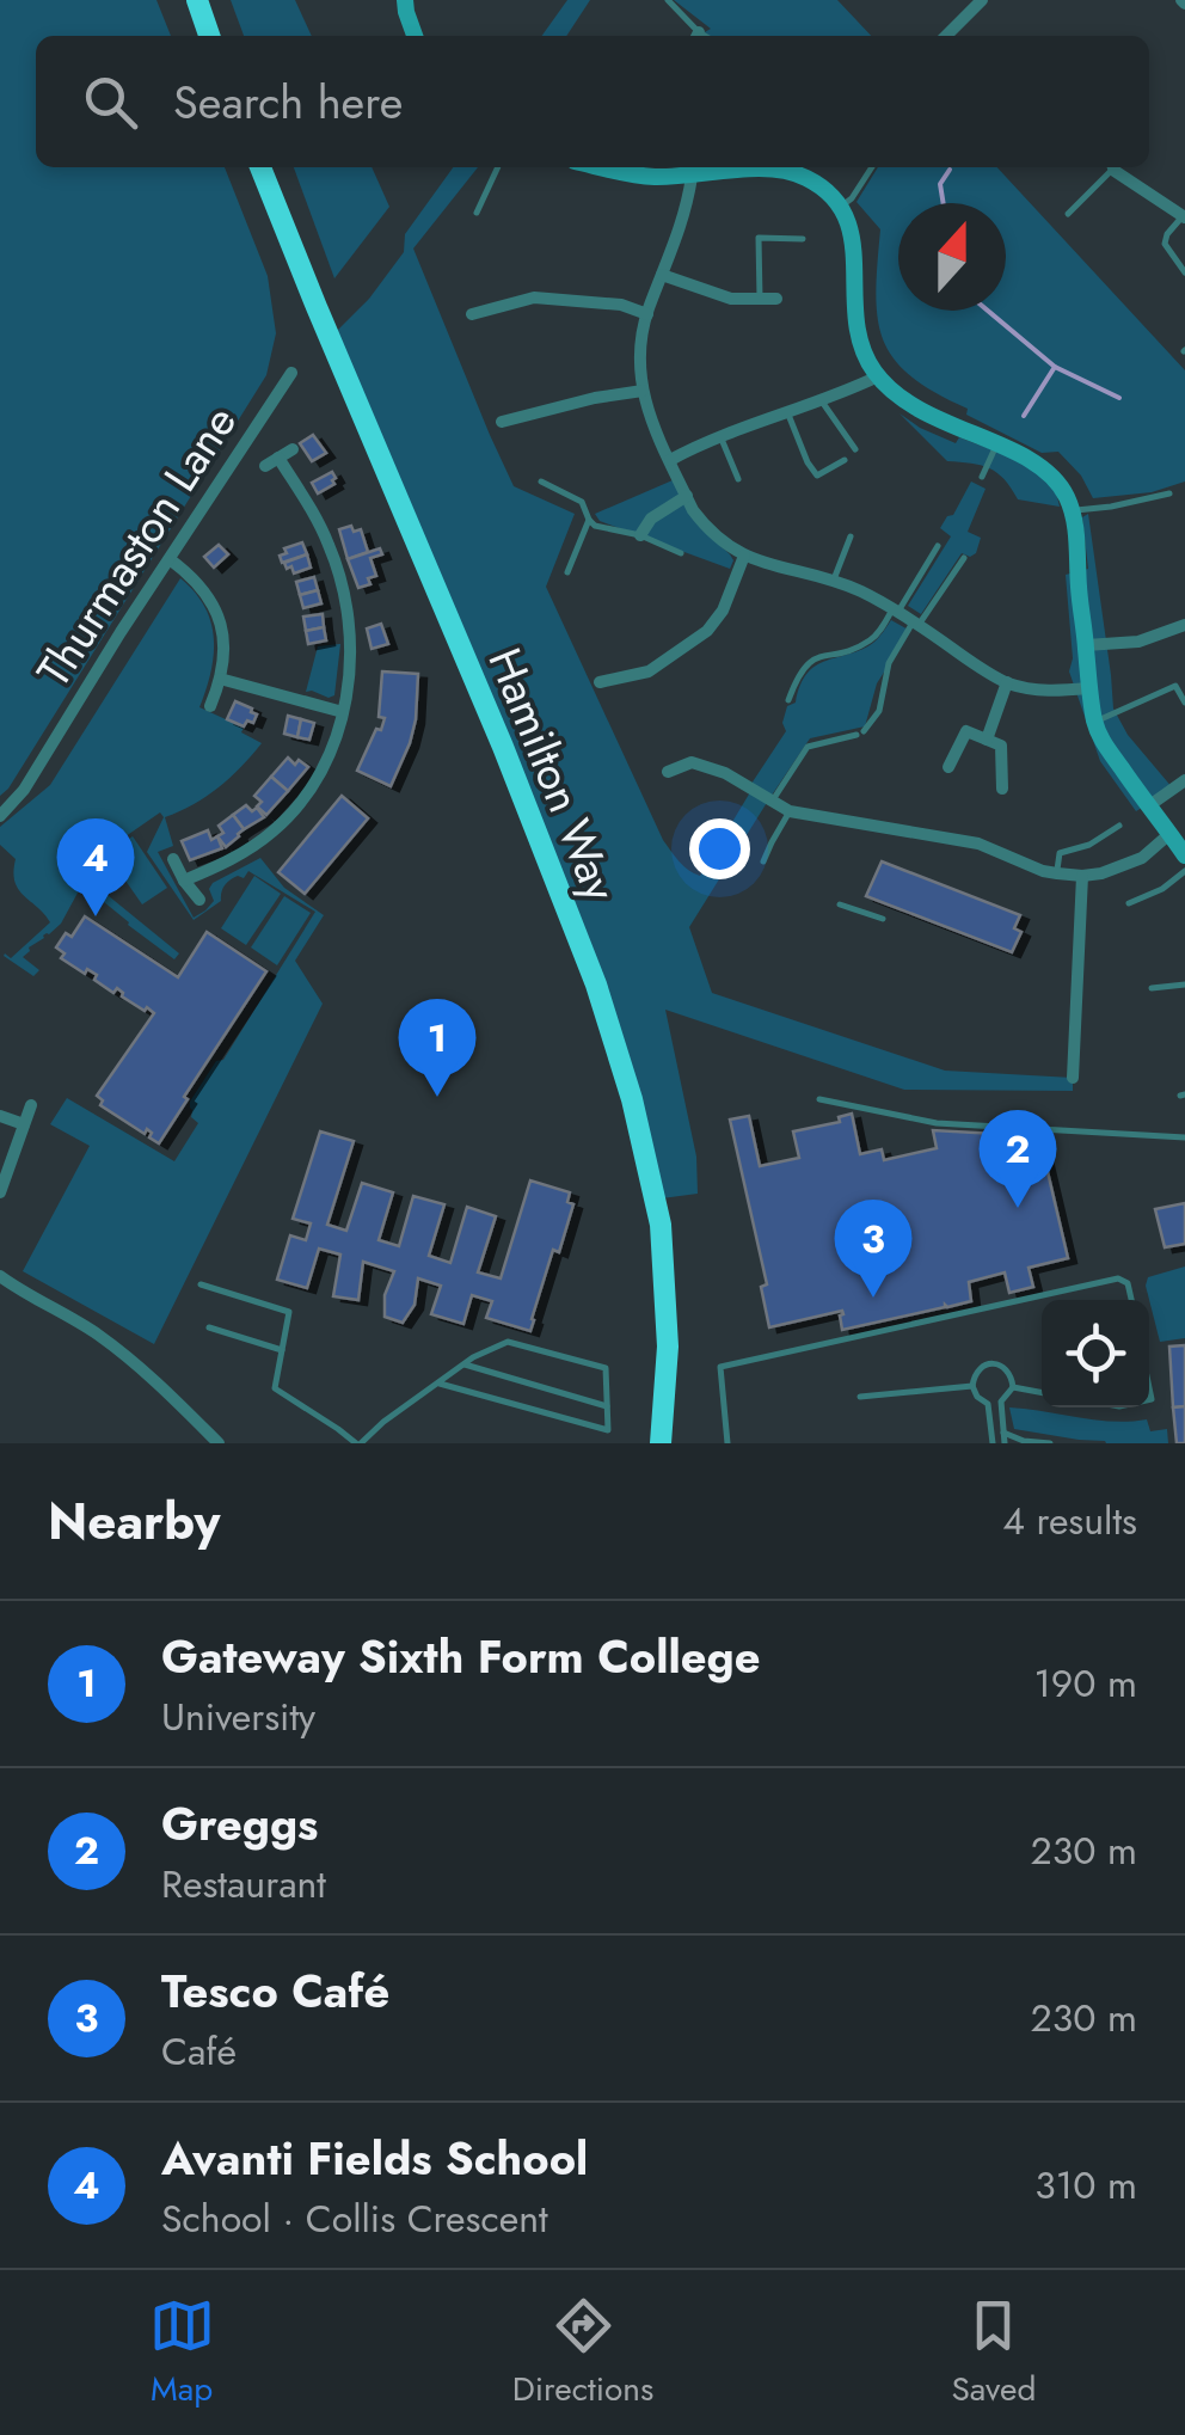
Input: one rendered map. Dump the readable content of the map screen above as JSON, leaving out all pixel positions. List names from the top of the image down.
{
  "streets": {
    "highway": ["Hamilton Way"],
    "street": ["Thurmaston Lane"]
  },
  "north": "top",
  "page": {
    "search": "Search here",
    "pins": [
      "4",
      "1",
      "2",
      "3"
    ],
    "heading": ["Nearby", "4 results"],
    "list": [
      {
        "mark": "1",
        "name": "Gateway Sixth Form College",
        "note": "University",
        "value": "190 m"
      },
      {
        "mark": "2",
        "name": "Greggs",
        "note": "Restaurant",
        "value": "230 m"
      },
      {
        "mark": "3",
        "name": "Tesco Café",
        "note": "Café",
        "value": "230 m"
      },
      {
        "mark": "4",
        "name": "Avanti Fields School",
        "note": "School · Collis Crescent",
        "value": "310 m"
      }
    ],
    "nav": ["Map", "Directions", "Saved"]
  }
}
